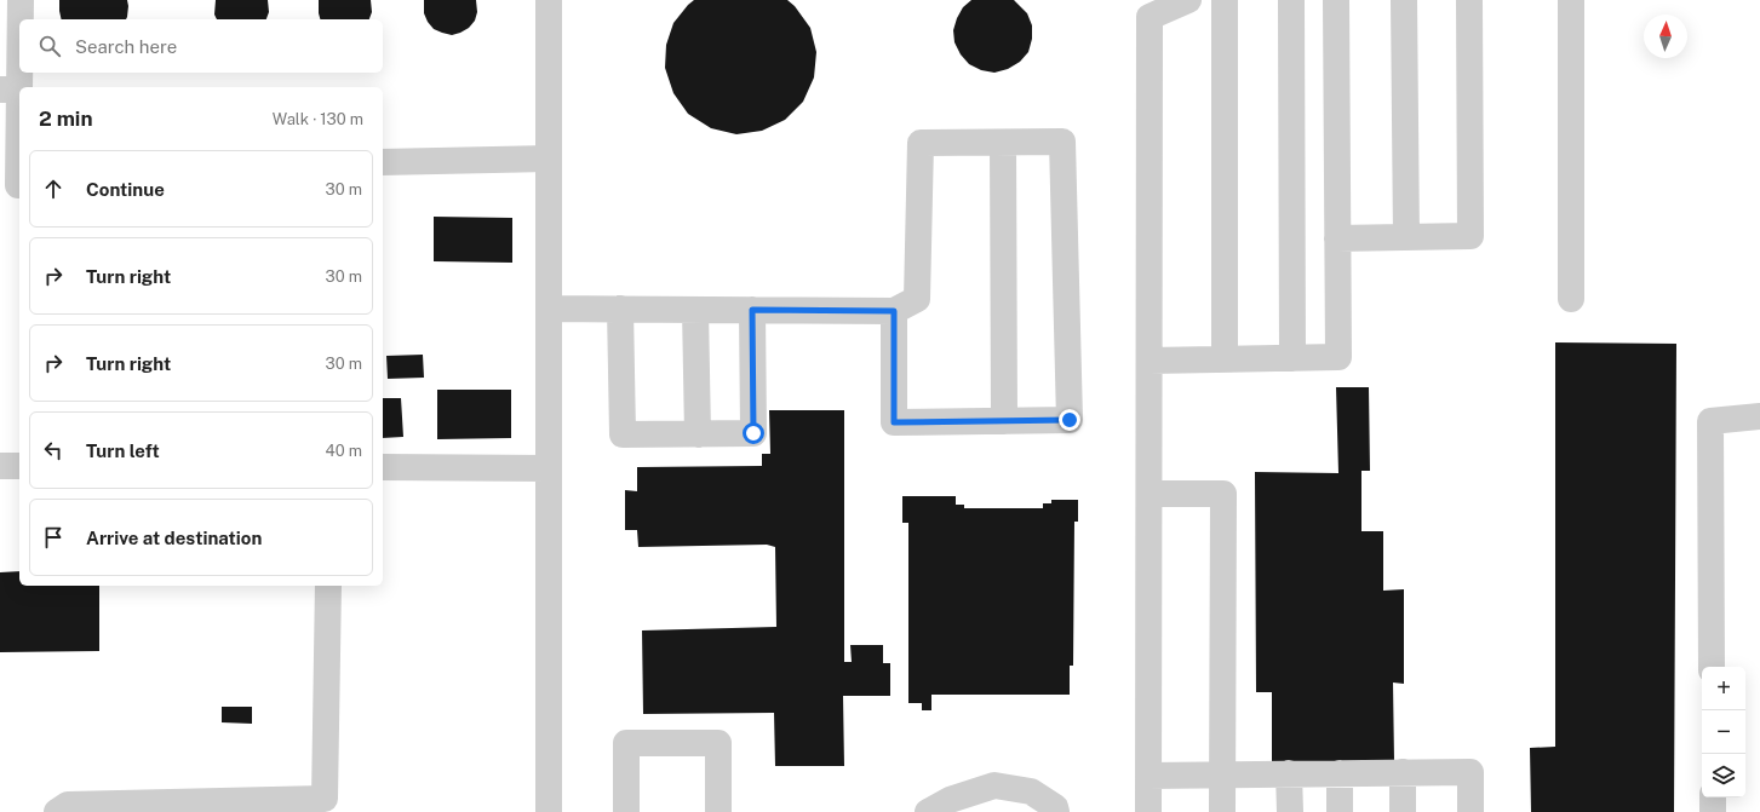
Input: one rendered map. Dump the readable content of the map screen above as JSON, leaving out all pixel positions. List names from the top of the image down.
{
  "north": "top",
  "page": {
    "search": "Search here",
    "heading": ["2 min", "Walk · 130 m"],
    "list": [
      ["Continue", "30 m"],
      ["Turn right", "30 m"],
      ["Turn right", "30 m"],
      ["Turn left", "40 m"],
      "Arrive at destination"
    ],
    "map_buttons": ["+", "−"]
  }
}
